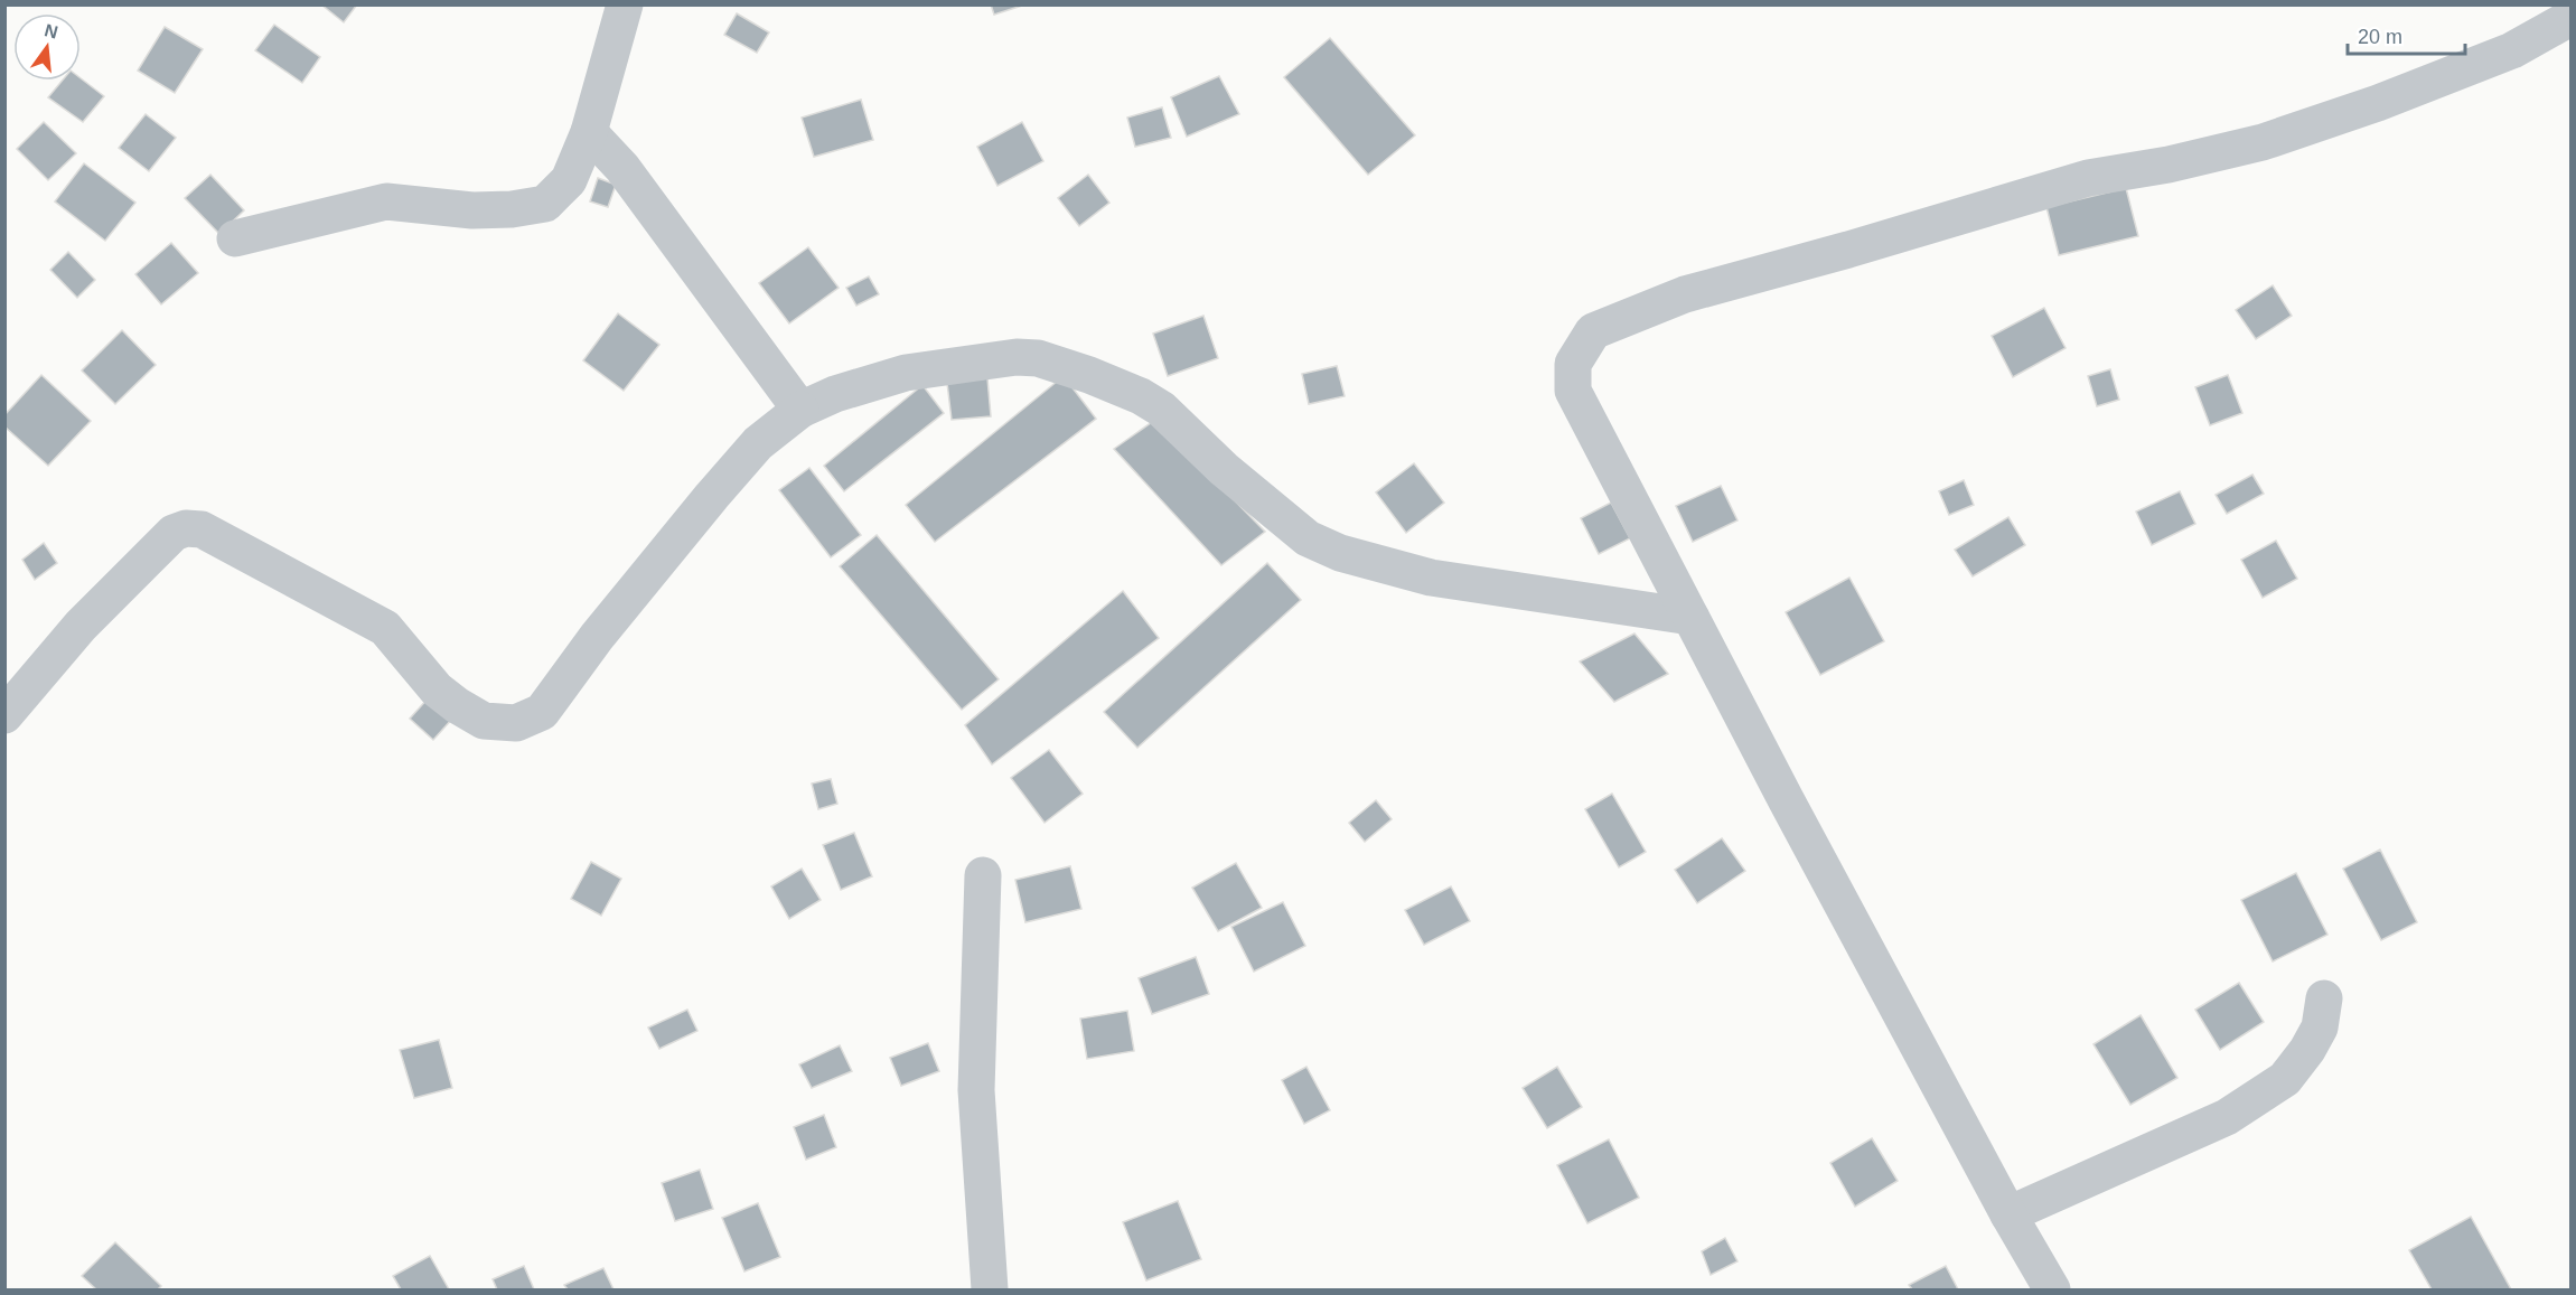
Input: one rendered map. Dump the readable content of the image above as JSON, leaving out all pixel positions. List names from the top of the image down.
{
  "scale_bar": "20 m",
  "north": "top"
}
